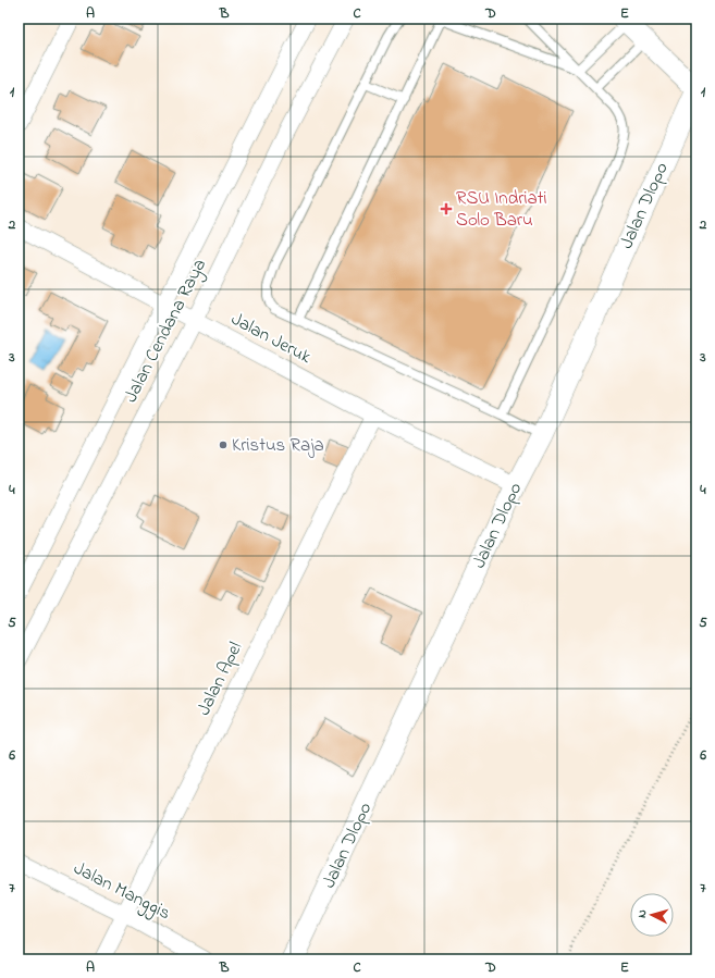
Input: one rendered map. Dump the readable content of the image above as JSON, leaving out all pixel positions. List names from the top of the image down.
{
  "streets": {
    "street": [
      "Jalan Dlopo",
      "Jalan Cendana Raya",
      "Jalan Jeruk",
      "Jalan Apel",
      "Jalan Manggis"
    ]
  },
  "crossings": [
    ["Jalan Cendana Raya", "Jalan Jeruk"],
    ["Jalan Jeruk", "Jalan Apel"],
    ["Jalan Apel", "Jalan Manggis"]
  ],
  "places": {
    "health": ["RSU Indriati Solo Baru"],
    "other": ["Kristus Raja"]
  },
  "north": "left",
  "grid": {
    "columns": [
      "A",
      "B",
      "C",
      "D",
      "E"
    ],
    "rows": [
      "1",
      "2",
      "3",
      "4",
      "5",
      "6",
      "7"
    ]
  }
}
